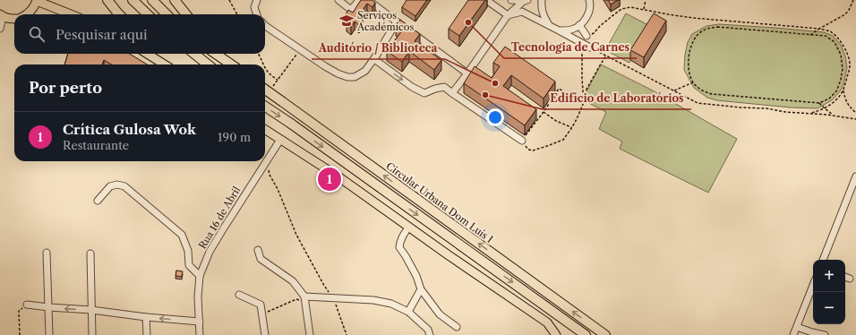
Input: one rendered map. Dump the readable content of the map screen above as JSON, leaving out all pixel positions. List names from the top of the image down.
{
  "streets": {
    "highway": ["Circular Urbana Dom Luís I"],
    "street": ["Rua 16 de Abril"]
  },
  "places": {
    "school or university": ["Serviços Académicos"],
    "other": ["Tecnologia de Carnes", "Auditório / Biblioteca", "Edifício de Laboratórios"]
  },
  "page": {
    "search": "Pesquisar aqui",
    "heading": "Por perto",
    "list": [
      {
        "mark": "1",
        "name": "Crítica Gulosa Wok",
        "note": "Restaurante",
        "value": "190 m"
      }
    ],
    "pins": "1",
    "map_buttons": ["+", "−"]
  }
}
